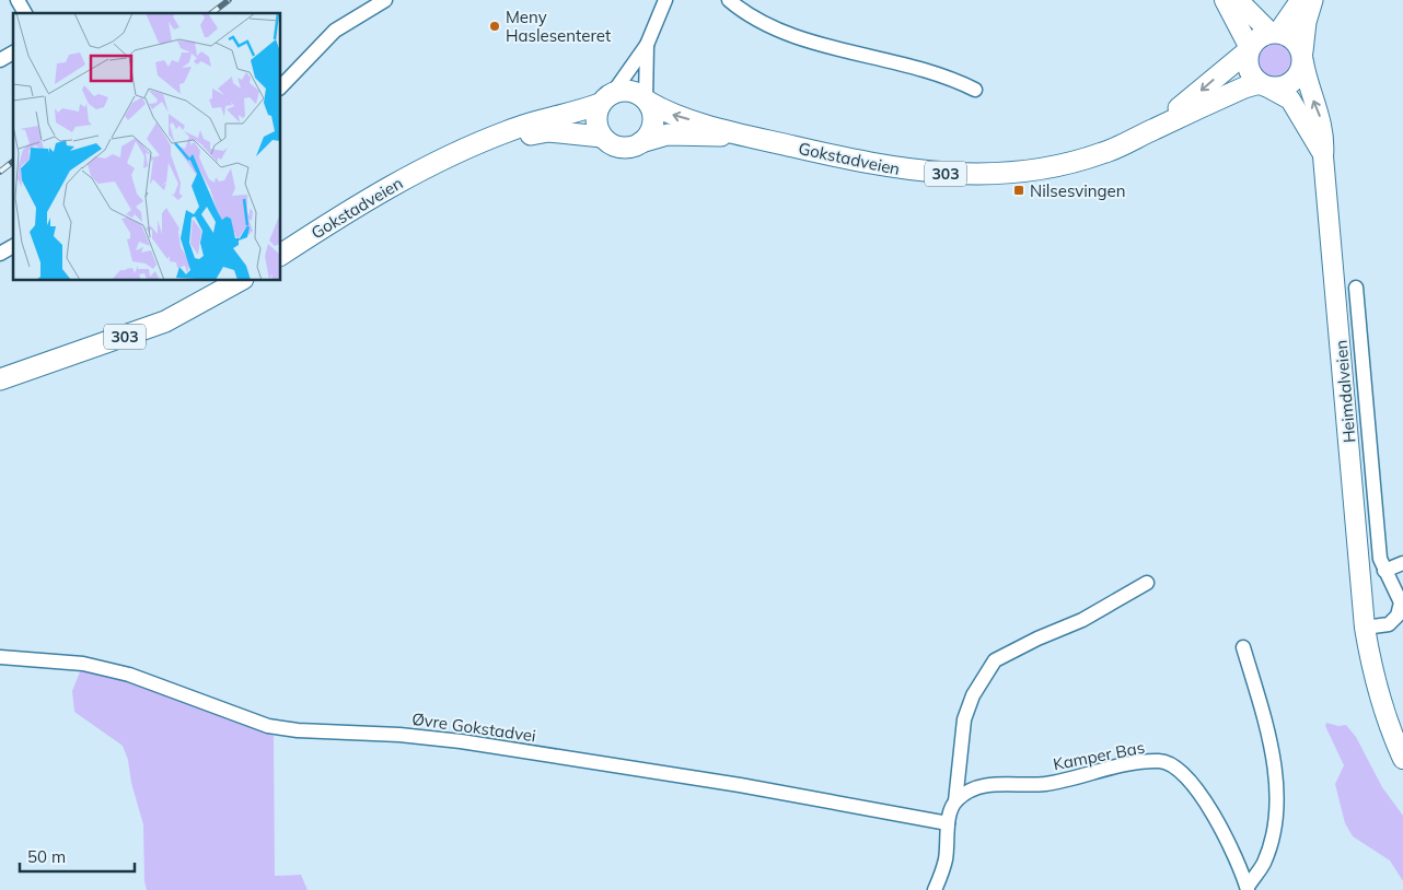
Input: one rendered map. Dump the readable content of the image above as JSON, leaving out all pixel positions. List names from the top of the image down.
{
  "streets": {
    "main road": ["Gokstadveien", "303", "Heimdalveien"],
    "street": ["Øvre Gokstadvei", "Kamper Bas"]
  },
  "crossings": [
    ["Gokstadveien", "303"],
    ["Gokstadveien", "Heimdalveien"],
    ["303", "Heimdalveien"]
  ],
  "places": {
    "other": ["Meny Haslesenteret"],
    "transit": ["Nilsesvingen"]
  },
  "scale_bar": "50 m"
}
